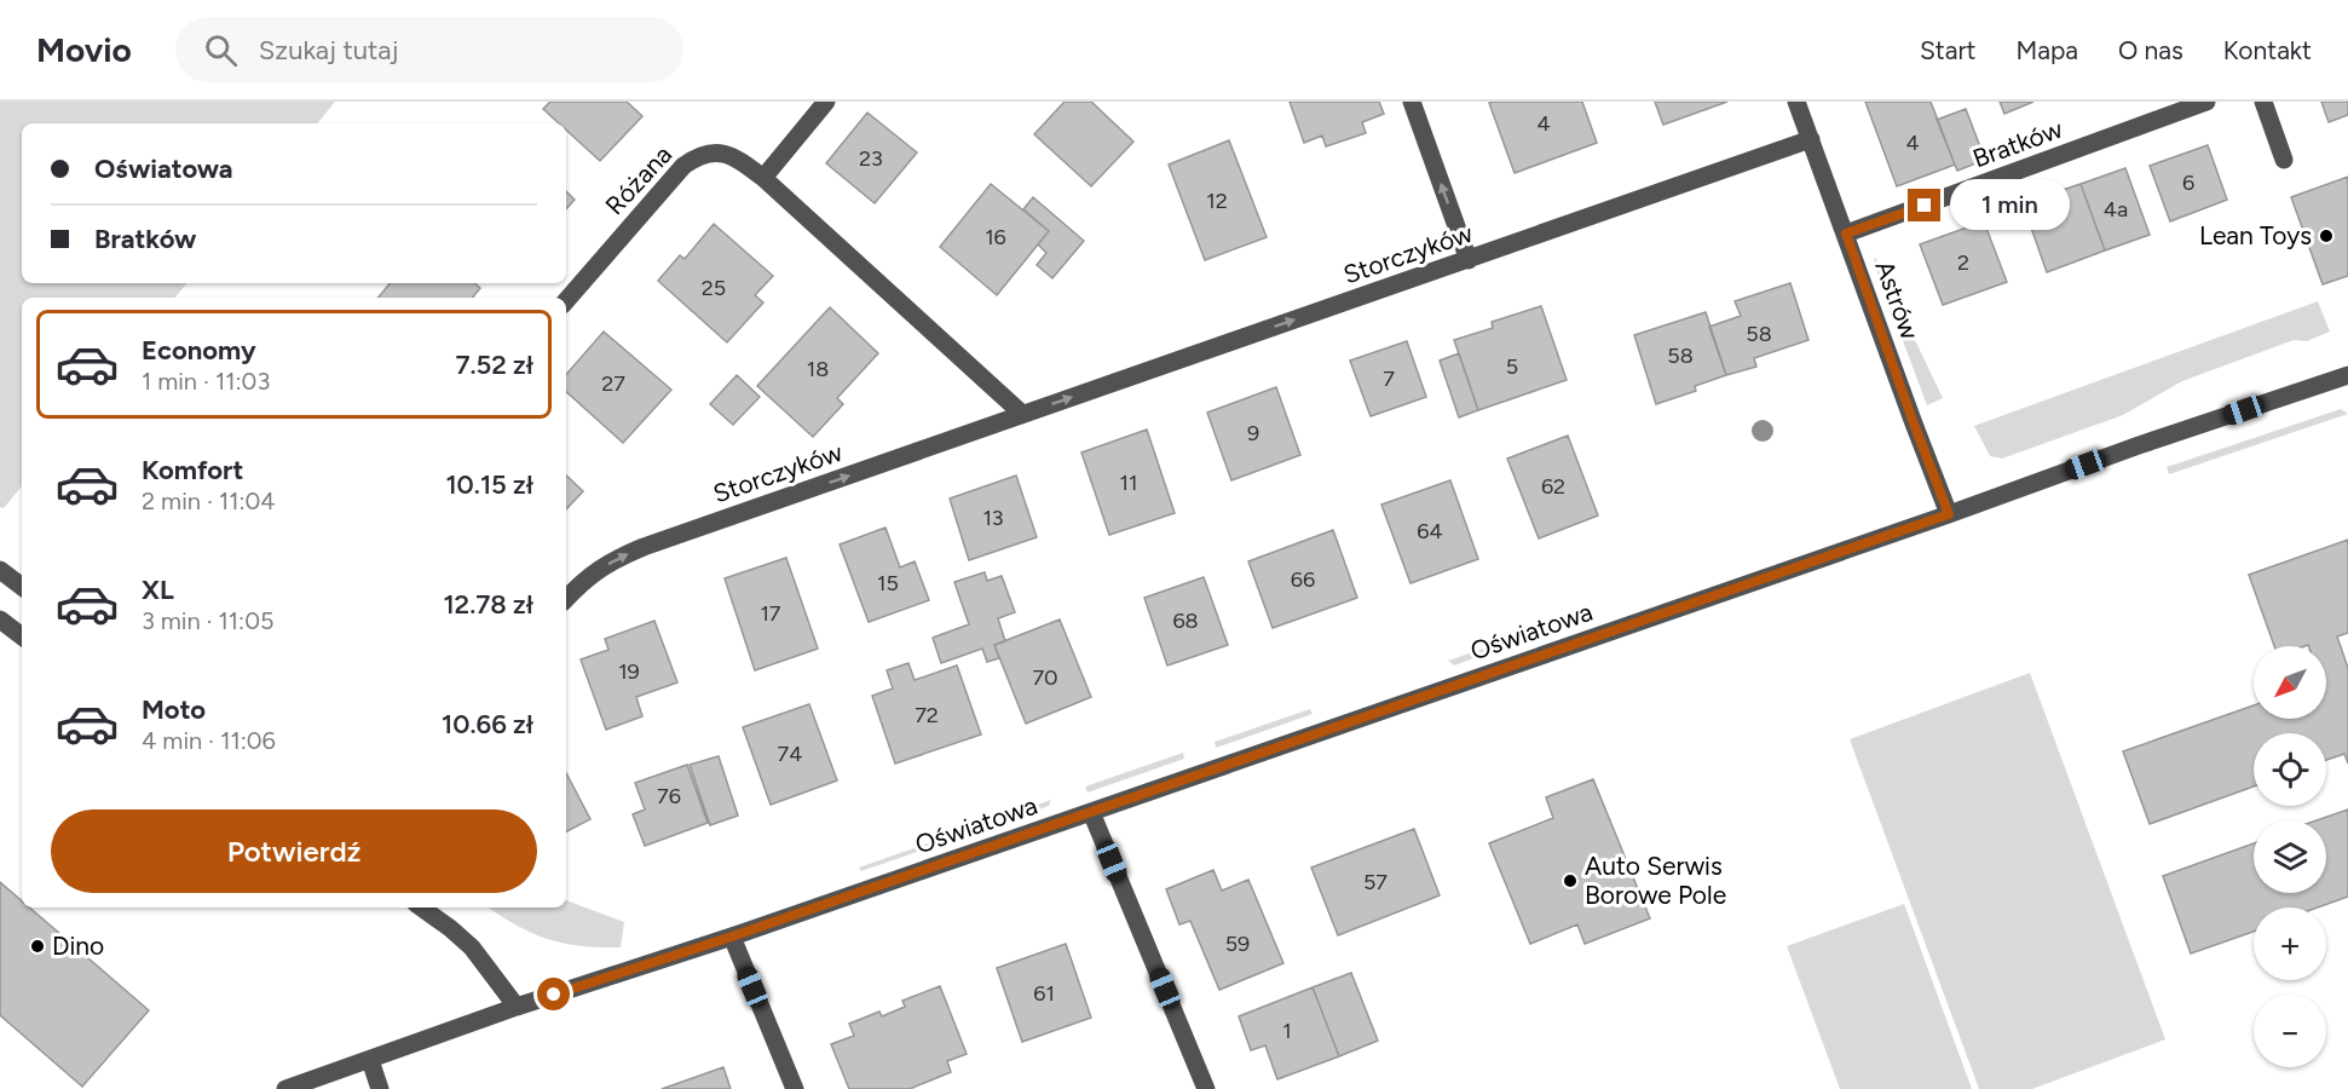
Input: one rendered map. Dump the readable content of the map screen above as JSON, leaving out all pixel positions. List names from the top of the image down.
{
  "streets": {
    "street": [
      "Bratków",
      "Różana",
      "Storczyków",
      "Astrów",
      "Oświatowa"
    ]
  },
  "crossings": [
    ["Bratków", "Astrów"],
    ["Storczyków", "Astrów"],
    ["Astrów", "Oświatowa"]
  ],
  "one_way": ["Storczyków"],
  "places": ["Lean Toys", "Auto Serwis Borowe Pole", "Dino"],
  "house_numbers": [
    "4",
    "4",
    "23",
    "6",
    "12",
    "4a",
    "16",
    "2",
    "25",
    "58",
    "58",
    "5",
    "18",
    "7",
    "27",
    "9",
    "11",
    "62",
    "13",
    "64",
    "66",
    "15",
    "17",
    "68",
    "19",
    "70",
    "72",
    "74",
    "76",
    "57",
    "59",
    "61",
    "1"
  ],
  "north": "bottom left",
  "page": {
    "header": "Movio",
    "search": "Szukaj tutaj",
    "nav": [
      "Start",
      "Mapa",
      "O nas",
      "Kontakt"
    ],
    "banner": ["Oświatowa", "Bratków"],
    "bubble": "1 min",
    "list": [
      {
        "name": "Economy",
        "note": "1 min · 11:03",
        "value": "7.52 zł"
      },
      {
        "name": "Komfort",
        "note": "2 min · 11:04",
        "value": "10.15 zł"
      },
      {
        "name": "XL",
        "note": "3 min · 11:05",
        "value": "12.78 zł"
      },
      {
        "name": "Moto",
        "note": "4 min · 11:06",
        "value": "10.66 zł"
      }
    ],
    "map_buttons": ["+", "−"],
    "buttons": "Potwierdź"
  }
}
